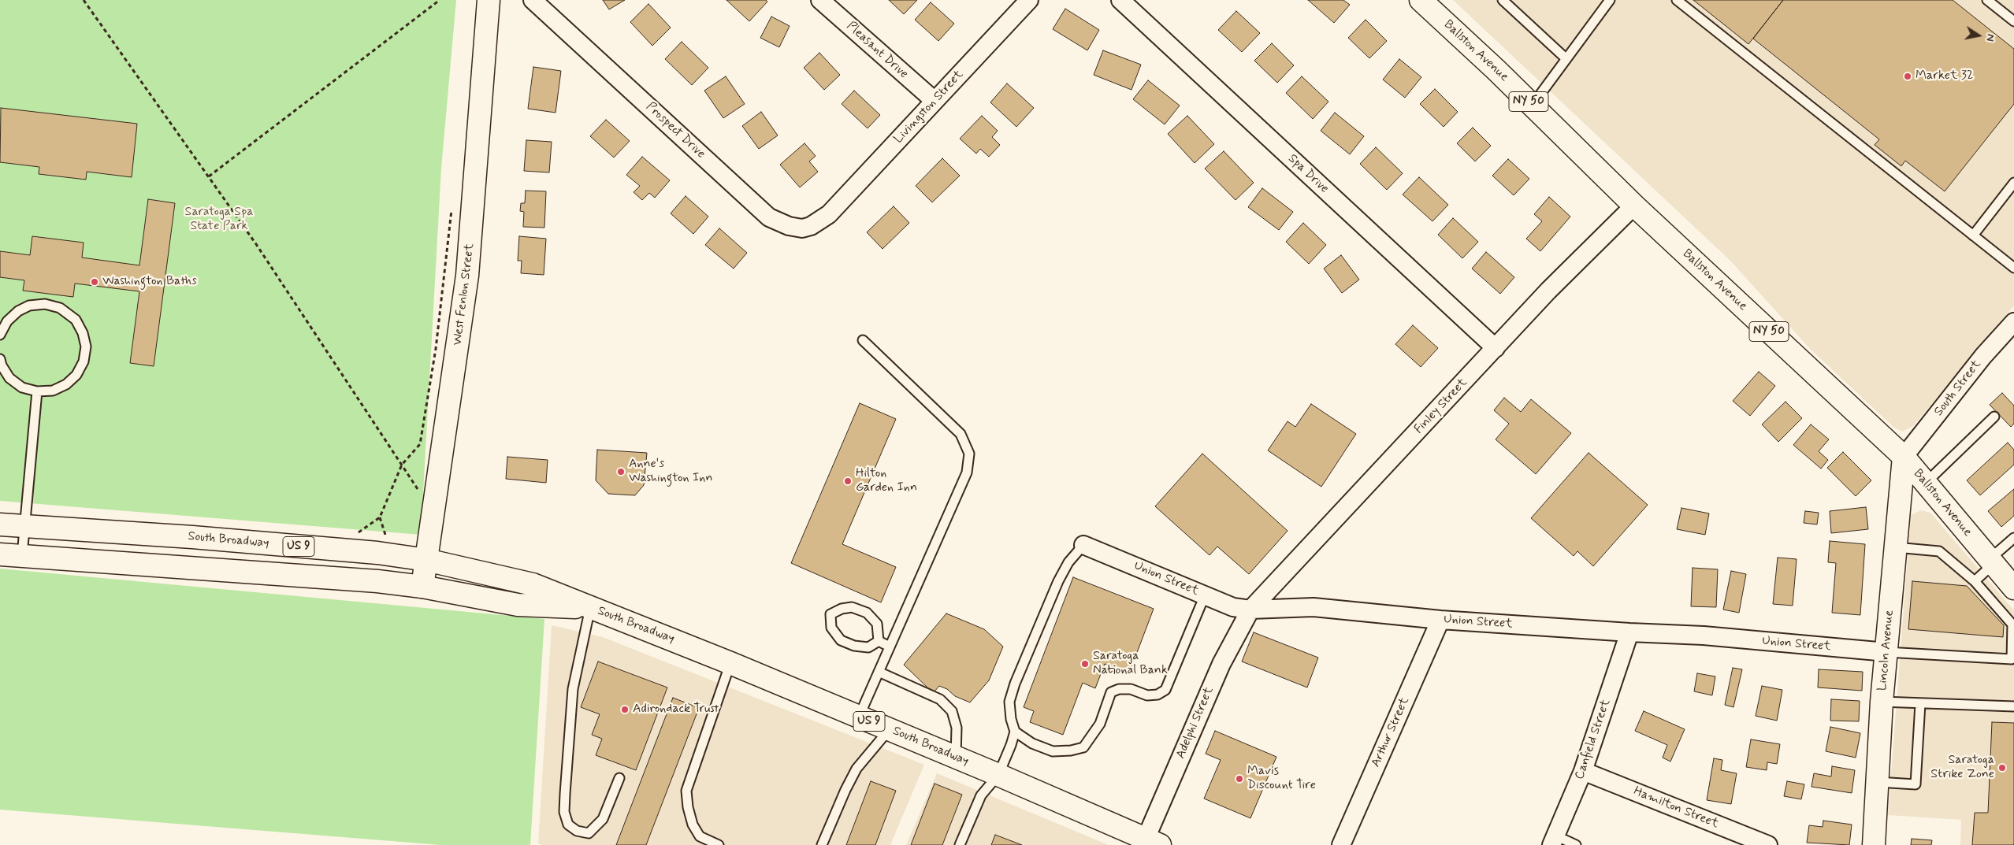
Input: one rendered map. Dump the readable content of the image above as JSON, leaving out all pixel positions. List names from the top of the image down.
{
  "streets": {
    "main road": [
      "Ballston Avenue",
      "NY 50",
      "West Fenlon Street",
      "South Broadway",
      "US 9",
      "Lincoln Avenue"
    ],
    "street": [
      "Pleasant Drive",
      "Livingston Street",
      "Prospect Drive",
      "Spa Drive",
      "South Street",
      "Finley Street",
      "Union Street",
      "Adelphi Street",
      "Arthur Street",
      "Canfield Street",
      "Hamilton Street"
    ]
  },
  "crossings": [
    ["Pleasant Drive", "Livingston Street"],
    ["Ballston Avenue", "South Street"],
    ["Ballston Avenue", "Finley Street"],
    ["Ballston Avenue", "Lincoln Avenue"],
    ["Livingston Street", "Prospect Drive"],
    ["Spa Drive", "Finley Street"],
    ["West Fenlon Street", "South Broadway"],
    ["South Street", "Lincoln Avenue"],
    ["Finley Street", "Union Street"],
    ["Finley Street", "Adelphi Street"],
    ["South Broadway", "Adelphi Street"],
    ["Union Street", "Lincoln Avenue"],
    ["Union Street", "Adelphi Street"],
    ["Union Street", "Arthur Street"],
    ["Union Street", "Canfield Street"],
    ["Canfield Street", "Hamilton Street"]
  ],
  "parks": ["Saratoga Spa State Park"],
  "places": [
    "Market 32",
    "Washington Baths",
    "Anne's Washington Inn",
    "Hilton Garden Inn",
    "Saratoga National Bank",
    "Adirondack Trust",
    "Saratoga Strike Zone",
    "Mavis Discount Tire"
  ],
  "north": "right"
}
